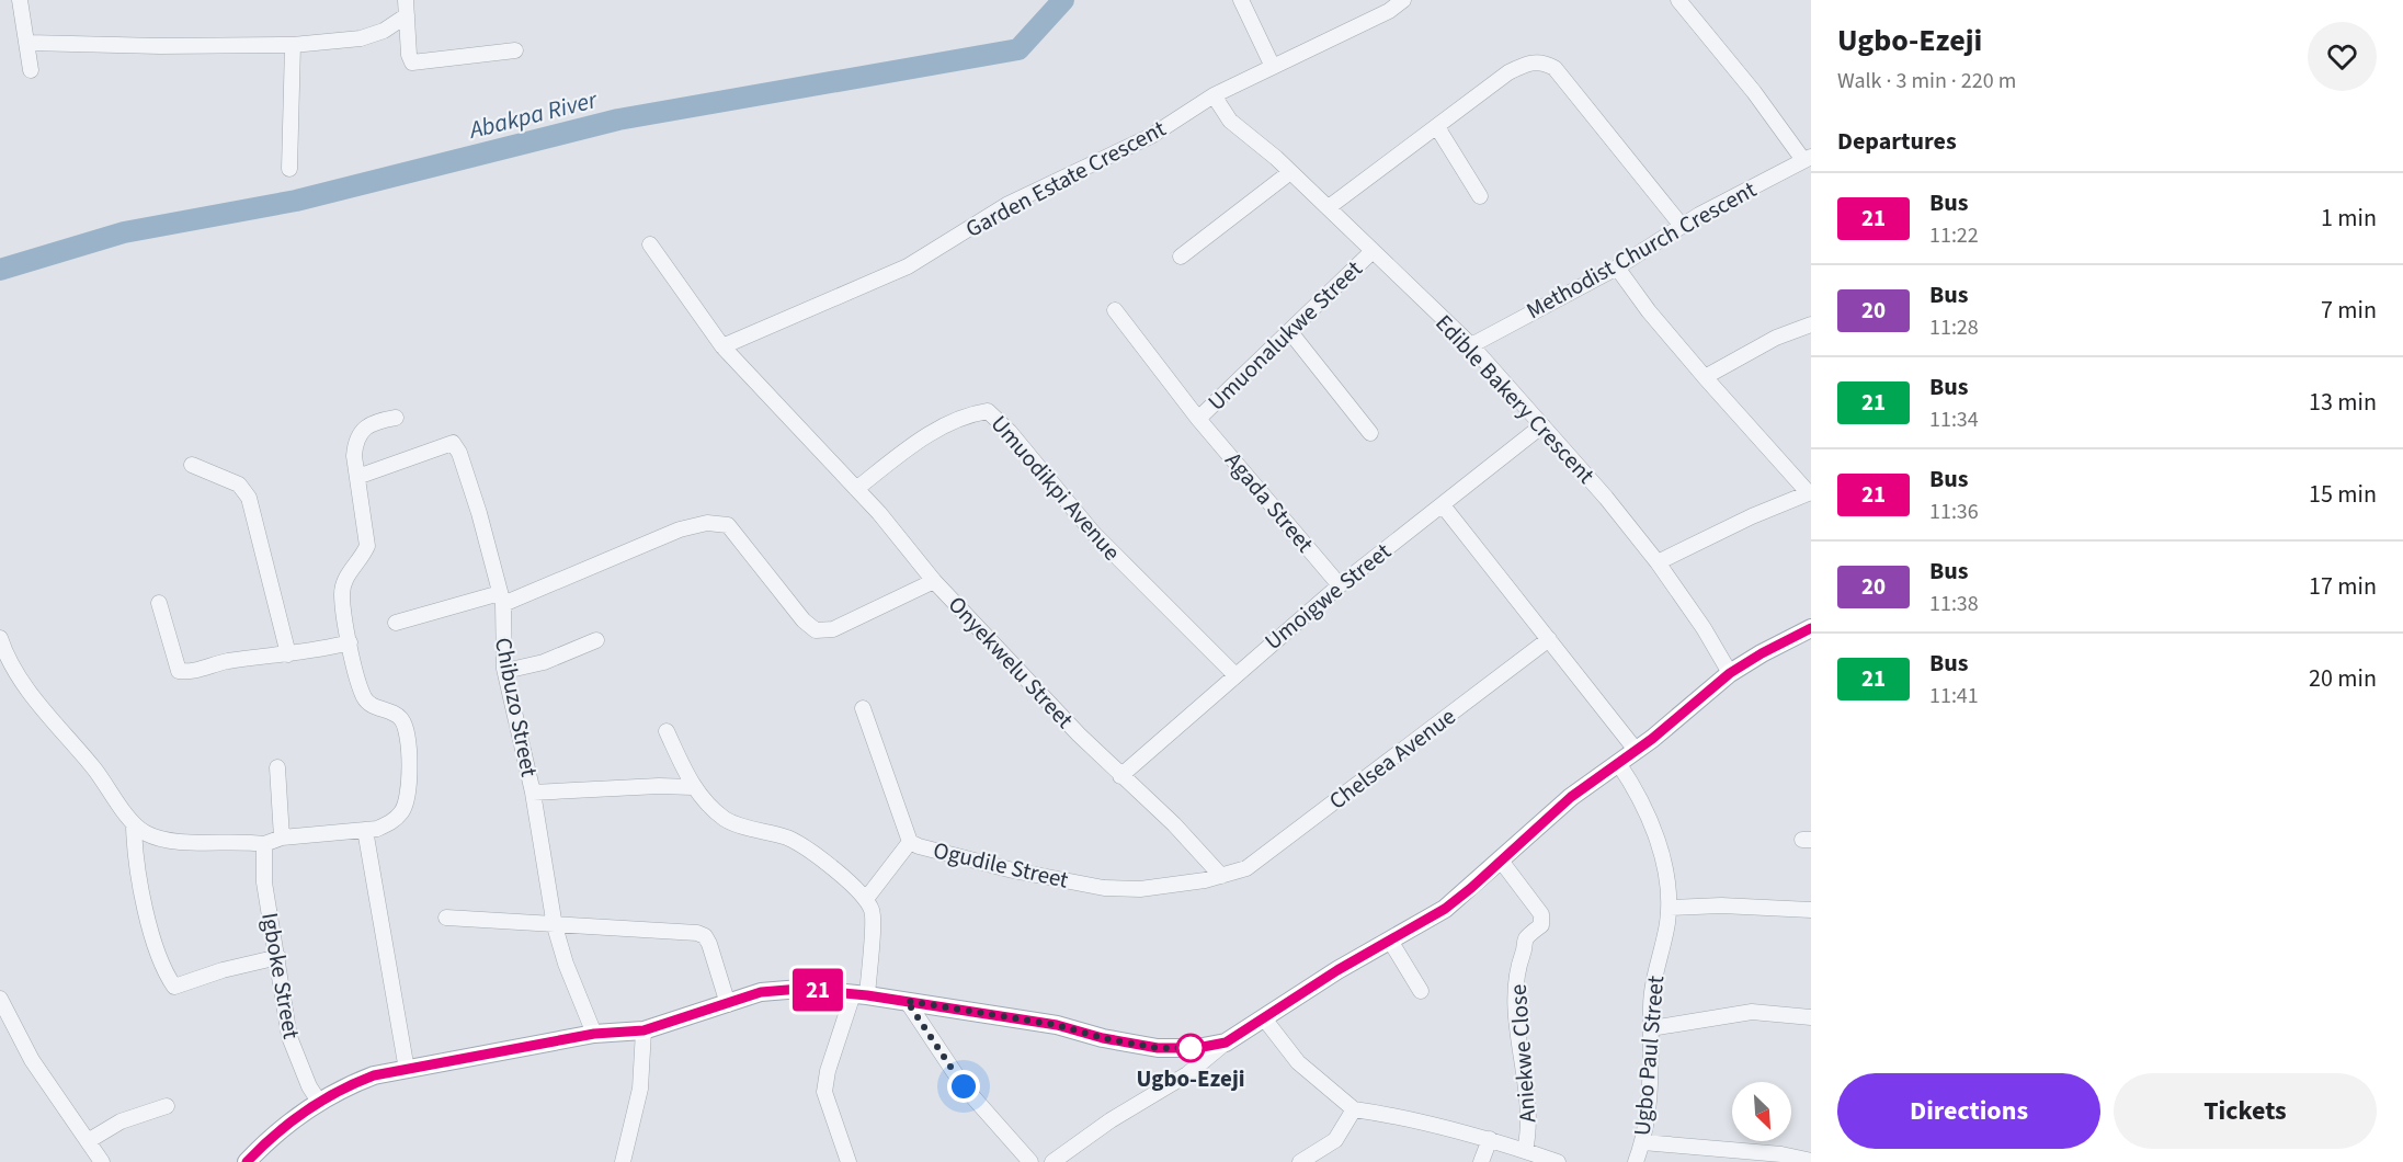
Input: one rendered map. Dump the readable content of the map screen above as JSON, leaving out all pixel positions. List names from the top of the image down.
{
  "streets": {
    "street": [
      "Garden Estate Crescent",
      "Methodist Church Crescent",
      "Umuonalukwe Street",
      "Edible Bakery Crescent",
      "Umuodikpi Avenue",
      "Agada Street",
      "Umoigwe Street",
      "Onyekwelu Street",
      "Chibuzo Street",
      "Chelsea Avenue",
      "Ogudile Street",
      "Igboke Street",
      "Aniekwe Close",
      "Ugbo Paul Street"
    ]
  },
  "crossings": [
    ["Garden Estate Crescent", "Edible Bakery Crescent"],
    ["Garden Estate Crescent", "Onyekwelu Street"],
    ["Methodist Church Crescent", "Edible Bakery Crescent"],
    ["Umuonalukwe Street", "Edible Bakery Crescent"],
    ["Umuonalukwe Street", "Agada Street"],
    ["Edible Bakery Crescent", "Umoigwe Street"],
    ["Umuodikpi Avenue", "Umoigwe Street"],
    ["Umuodikpi Avenue", "Onyekwelu Street"],
    ["Agada Street", "Umoigwe Street"],
    ["Umoigwe Street", "Onyekwelu Street"],
    ["Onyekwelu Street", "Chelsea Avenue"],
    ["Onyekwelu Street", "Ogudile Street"],
    ["Chelsea Avenue", "Ogudile Street"]
  ],
  "water": ["Abakpa River"],
  "places": ["Ugbo-Ezeji"],
  "lines": ["bus line 21"],
  "north": "bottom right",
  "page": {
    "on_map": "21",
    "heading": [
      ["Ugbo-Ezeji", "Walk · 3 min · 220 m"],
      "Departures"
    ],
    "list": [
      {
        "mark": "21",
        "name": "Bus",
        "note": "11:22",
        "value": "1 min"
      },
      {
        "mark": "20",
        "name": "Bus",
        "note": "11:28",
        "value": "7 min"
      },
      {
        "mark": "21",
        "name": "Bus",
        "note": "11:34",
        "value": "13 min"
      },
      {
        "mark": "21",
        "name": "Bus",
        "note": "11:36",
        "value": "15 min"
      },
      {
        "mark": "20",
        "name": "Bus",
        "note": "11:38",
        "value": "17 min"
      },
      {
        "mark": "21",
        "name": "Bus",
        "note": "11:41",
        "value": "20 min"
      }
    ],
    "buttons": ["Directions", "Tickets"]
  }
}
